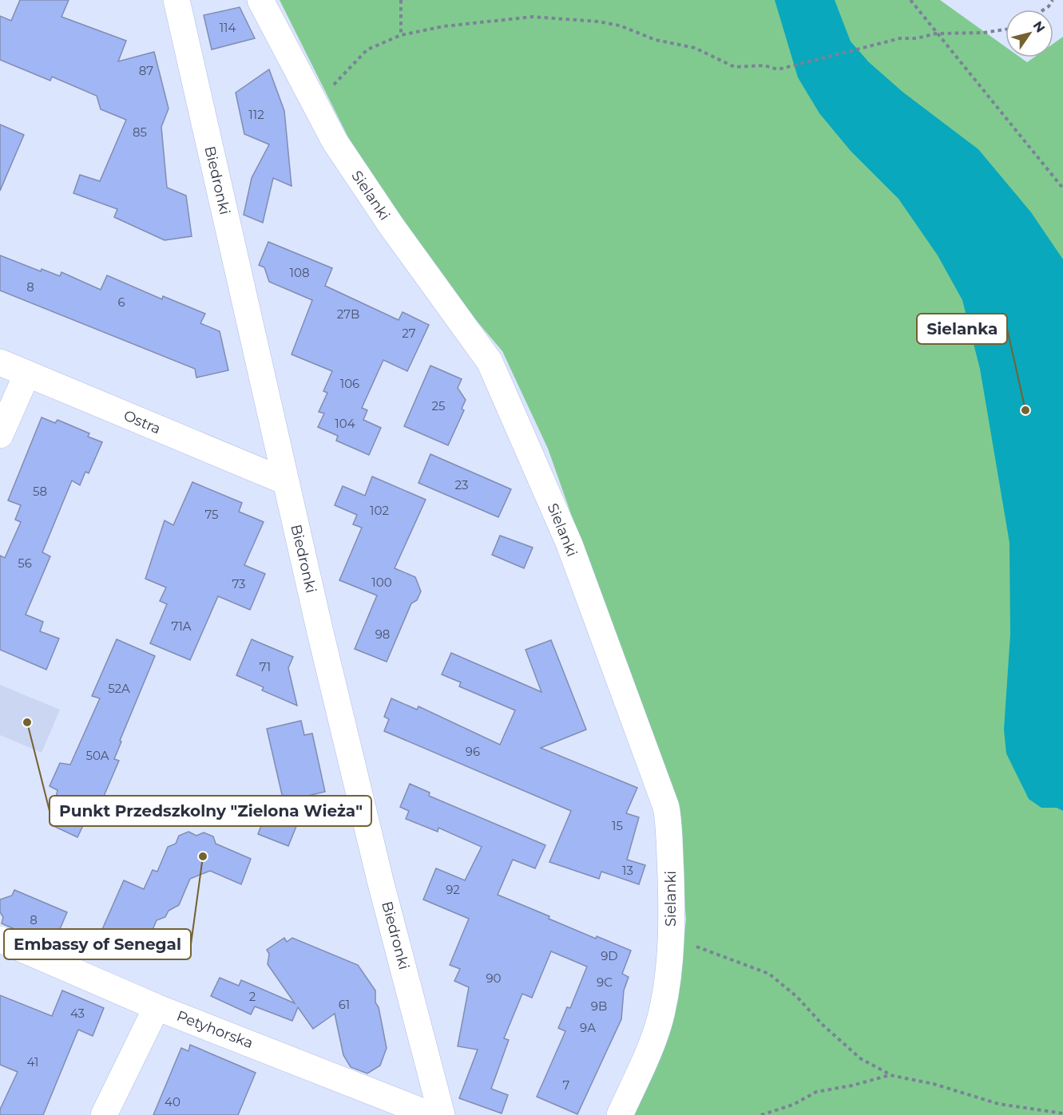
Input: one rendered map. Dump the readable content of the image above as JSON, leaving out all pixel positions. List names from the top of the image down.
{
  "streets": {
    "street": [
      "Biedronki",
      "Sielanki",
      "Ostra",
      "Petyhorska"
    ]
  },
  "crossings": [
    ["Biedronki", "Ostra"]
  ],
  "places": ["Sielanka", "Punkt Przedszkolny \"Zielona Wieża\"", "Embassy of Senegal"],
  "house_numbers": [
    "114",
    "87",
    "112",
    "85",
    "108",
    "8",
    "6",
    "27B",
    "27",
    "106",
    "25",
    "104",
    "23",
    "58",
    "102",
    "75",
    "56",
    "100",
    "73",
    "71A",
    "98",
    "71",
    "52A",
    "96",
    "50A",
    "15",
    "13",
    "92",
    "8",
    "9D",
    "90",
    "9C",
    "2",
    "61",
    "9B",
    "43",
    "9A",
    "41",
    "7",
    "40"
  ],
  "north": "top right"
}
